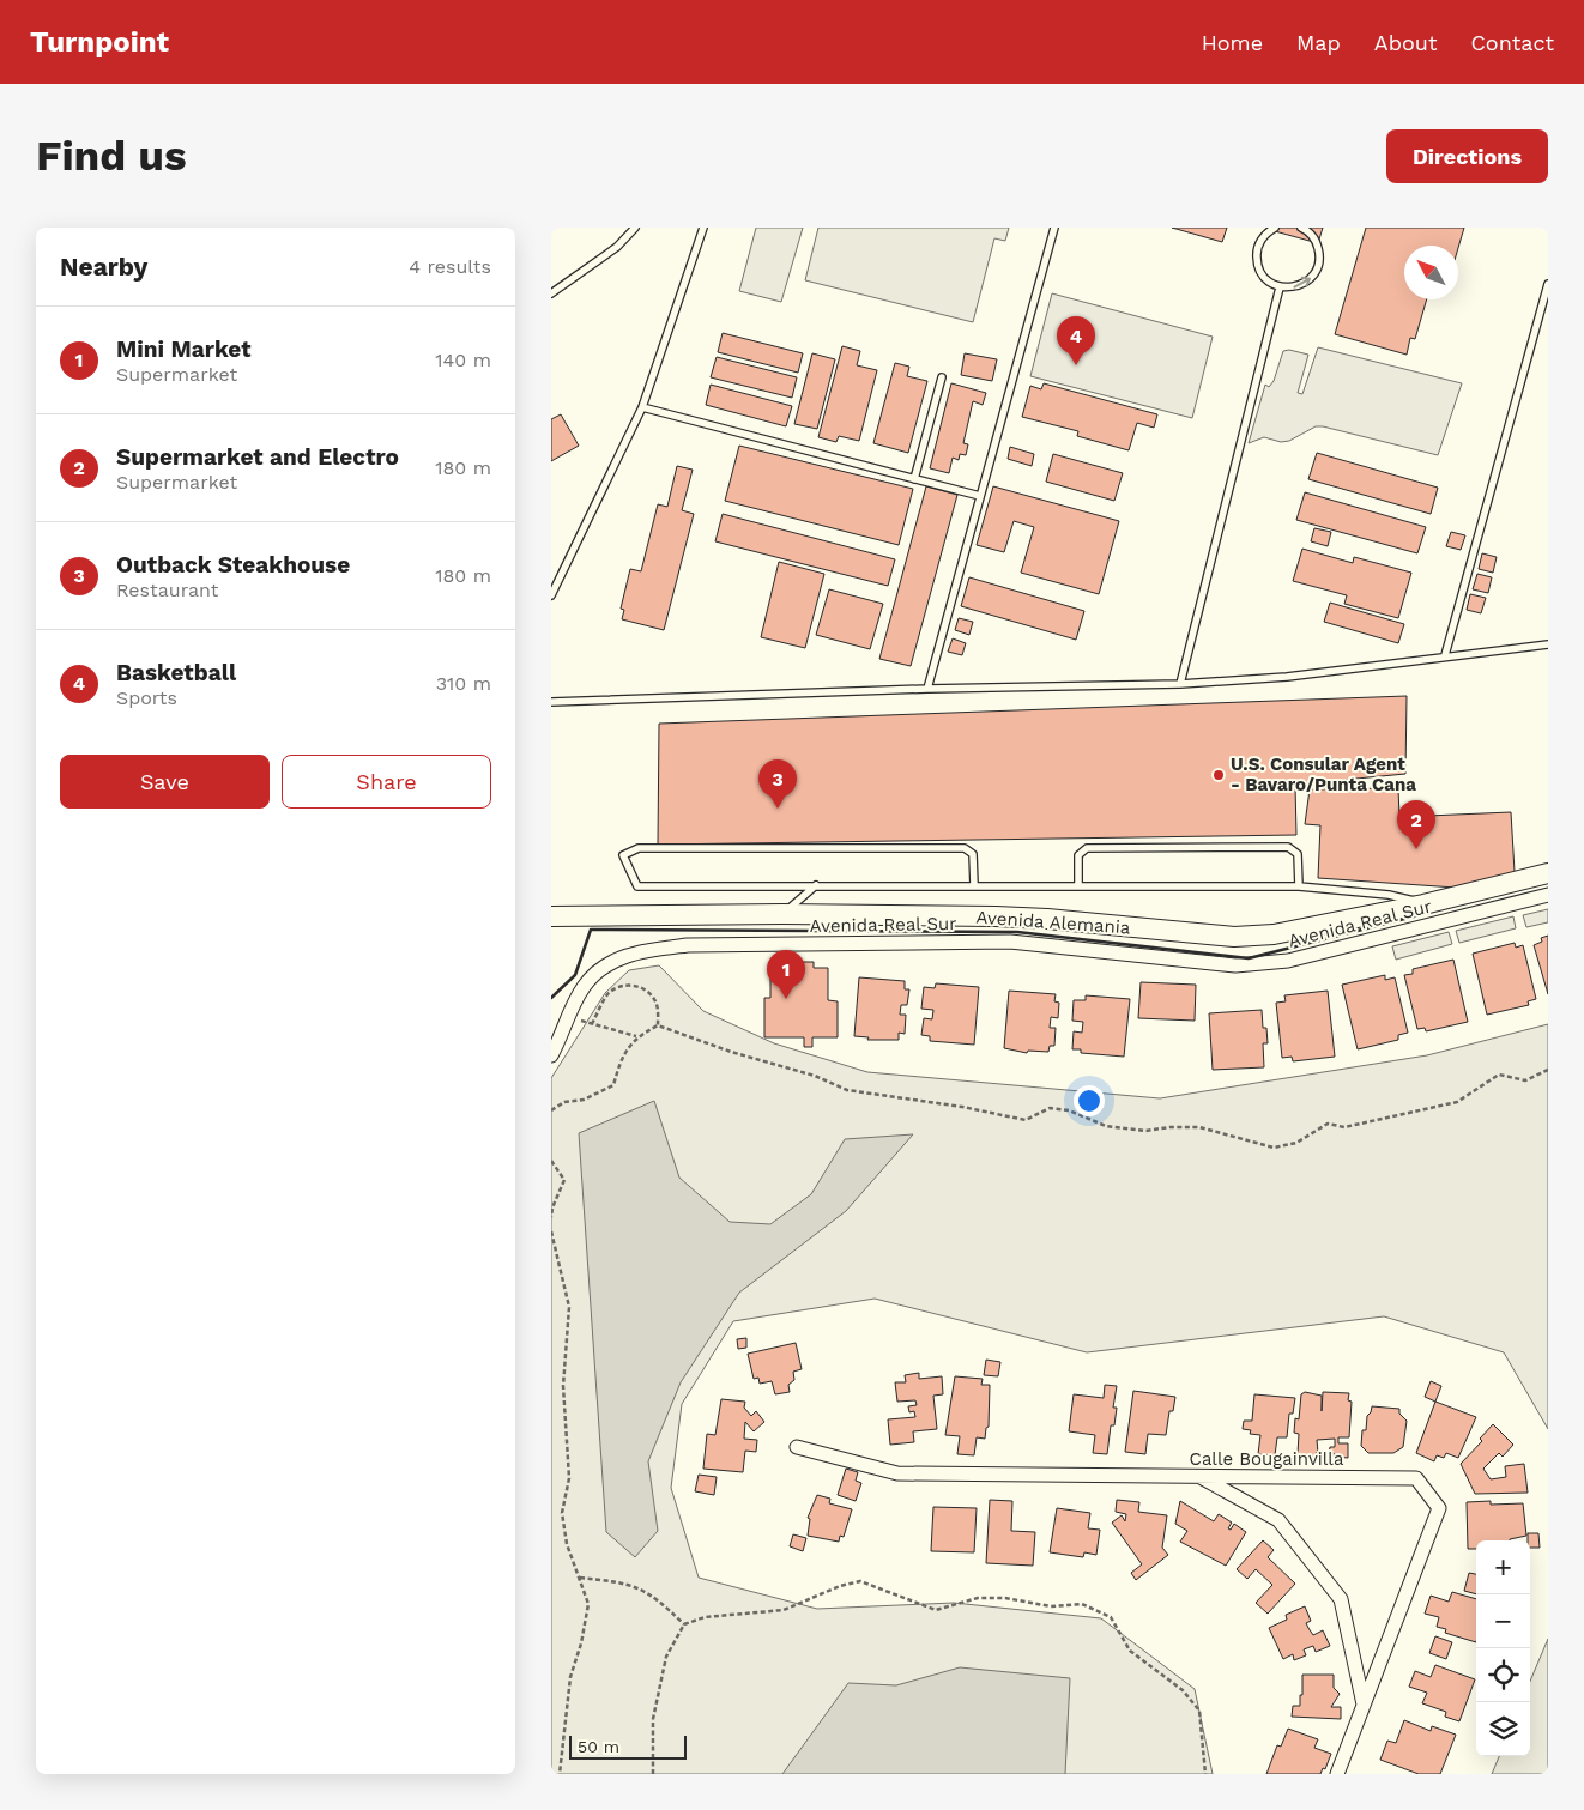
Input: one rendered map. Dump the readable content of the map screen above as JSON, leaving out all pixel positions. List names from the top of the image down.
{
  "streets": {
    "street": ["Avenida Alemania", "Avenida Real Sur", "Calle Bougainvilla"]
  },
  "places": ["U.S. Consular Agent - Bavaro/Punta Cana"],
  "scale_bar": "50 m",
  "north": "top left",
  "page": {
    "header": "Turnpoint",
    "nav": [
      "Home",
      "Map",
      "About",
      "Contact"
    ],
    "buttons": [
      "Directions",
      ["Save", "Share"]
    ],
    "title": "Find us",
    "heading": ["Nearby", "4 results"],
    "list": [
      {
        "mark": "1",
        "name": "Mini Market",
        "note": "Supermarket",
        "value": "140 m"
      },
      {
        "mark": "2",
        "name": "Supermarket and Electro",
        "note": "Supermarket",
        "value": "180 m"
      },
      {
        "mark": "3",
        "name": "Outback Steakhouse",
        "note": "Restaurant",
        "value": "180 m"
      },
      {
        "mark": "4",
        "name": "Basketball",
        "note": "Sports",
        "value": "310 m"
      }
    ],
    "pins": [
      "4",
      "3",
      "2",
      "1"
    ],
    "map_buttons": ["+", "−"],
    "scale": "50 m"
  }
}
